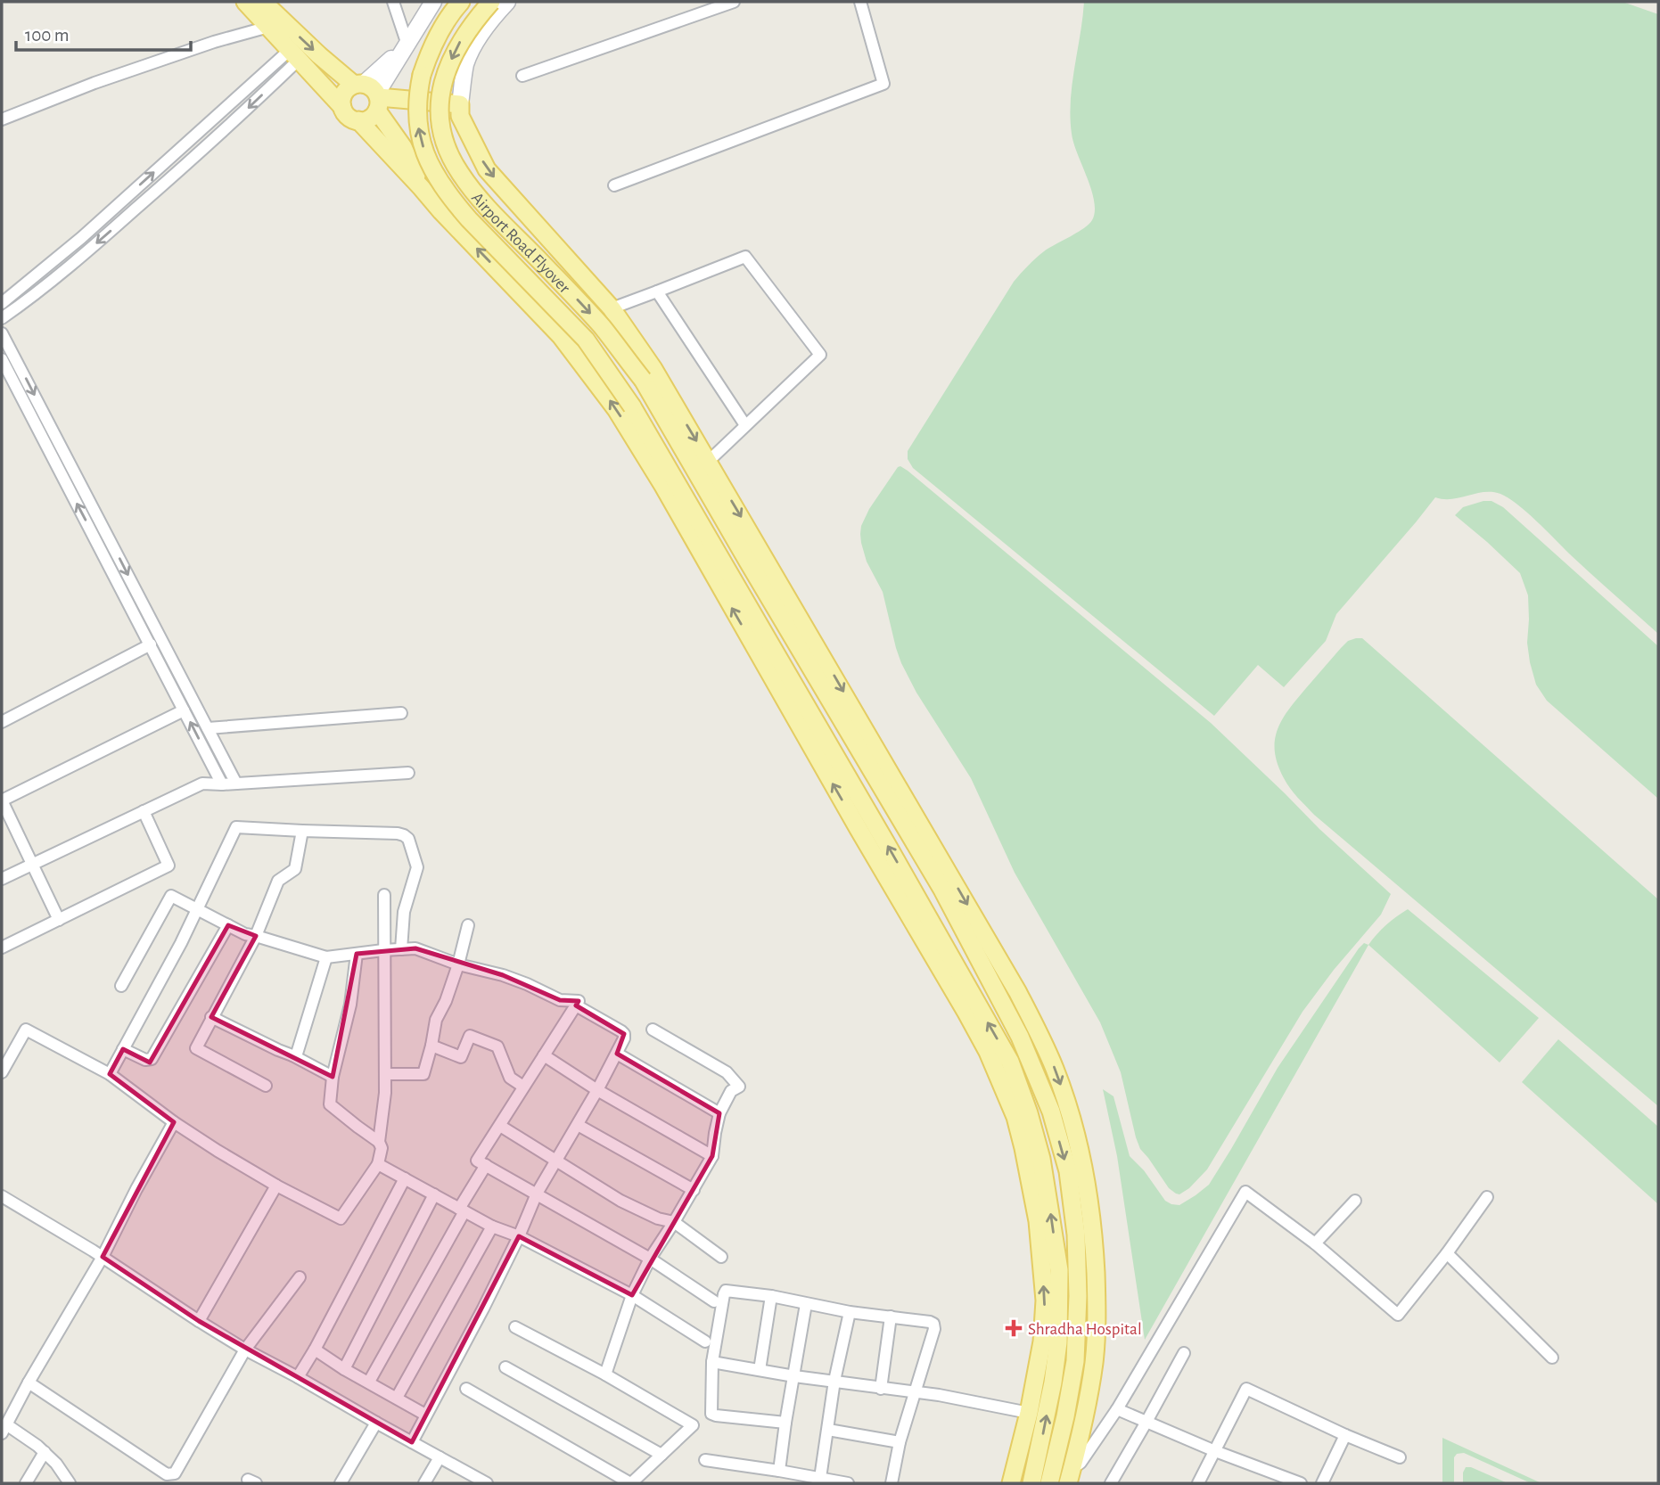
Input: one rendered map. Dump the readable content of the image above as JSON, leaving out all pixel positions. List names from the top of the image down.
{
  "streets": {
    "main road": ["Airport Road Flyover"]
  },
  "places": {
    "health": ["Shradha Hospital"]
  },
  "scale_bar": "100 m"
}
